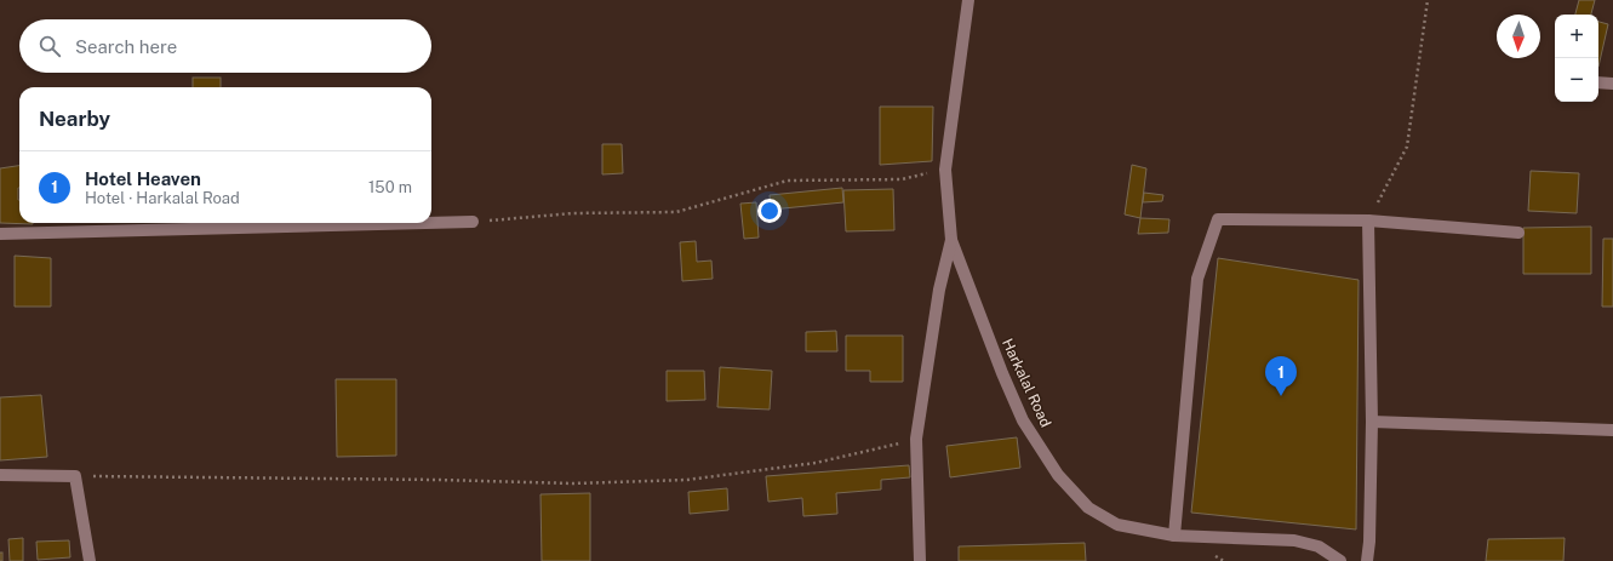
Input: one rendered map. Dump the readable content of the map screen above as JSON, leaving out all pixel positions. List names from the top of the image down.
{
  "streets": {
    "street": ["Harkalal Road"]
  },
  "north": "bottom",
  "page": {
    "map_buttons": ["+", "−"],
    "search": "Search here",
    "heading": "Nearby",
    "list": [
      {
        "mark": "1",
        "name": "Hotel Heaven",
        "note": "Hotel · Harkalal Road",
        "value": "150 m"
      }
    ],
    "pins": "1"
  }
}
